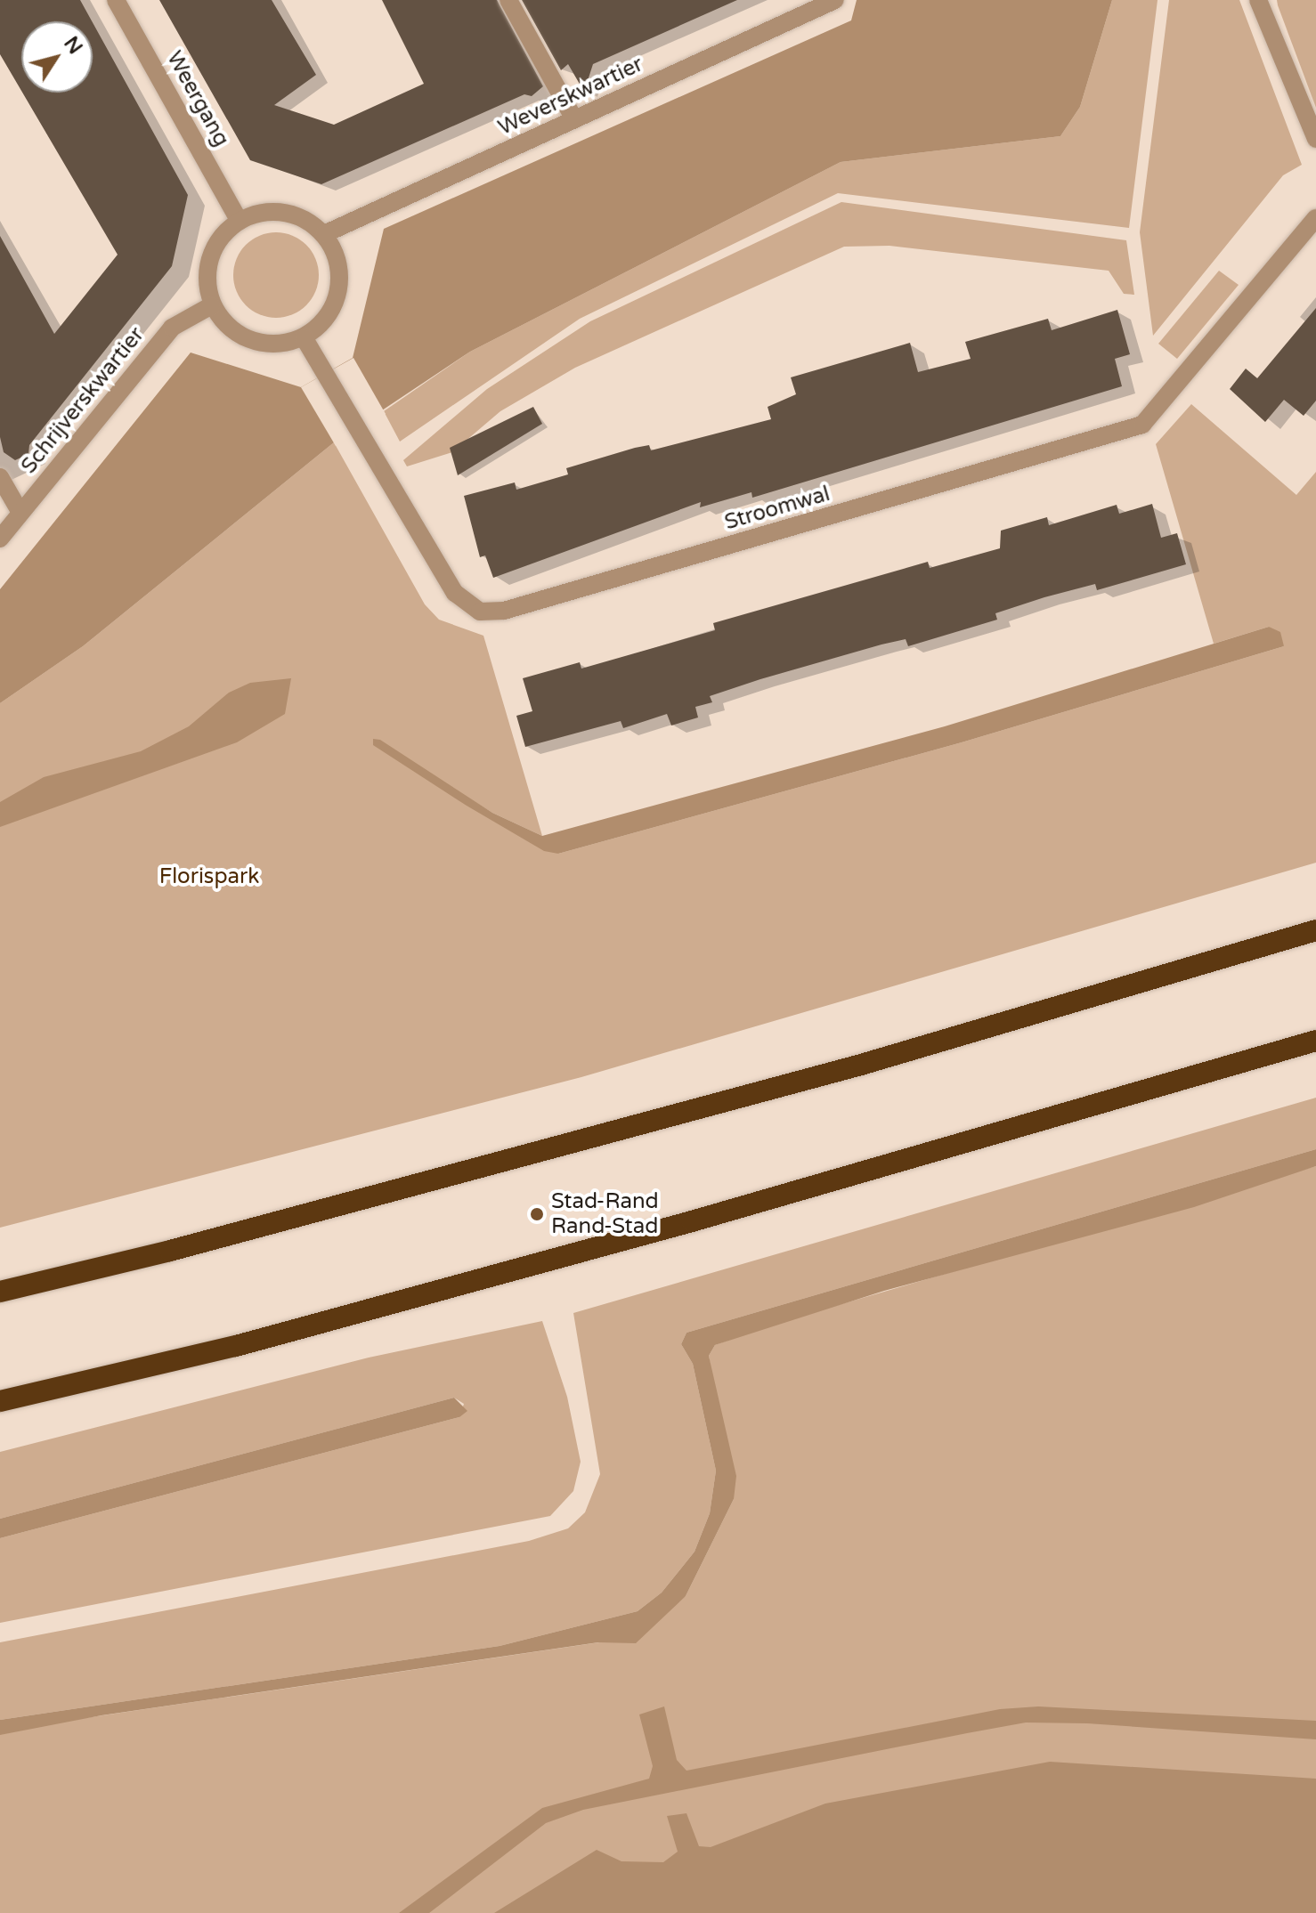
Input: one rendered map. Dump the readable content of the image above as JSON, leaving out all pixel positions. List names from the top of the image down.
{
  "streets": {
    "street": [
      "Weverskwartier",
      "Weergang",
      "Schrijverskwartier",
      "Stroomwal"
    ]
  },
  "crossings": [
    ["Weverskwartier", "Weergang"],
    ["Weverskwartier", "Schrijverskwartier"],
    ["Weverskwartier", "Stroomwal"],
    ["Weergang", "Schrijverskwartier"],
    ["Weergang", "Stroomwal"],
    ["Schrijverskwartier", "Stroomwal"]
  ],
  "parks": ["Florispark"],
  "places": ["Stad-Rand Rand-Stad"],
  "north": "top right"
}
